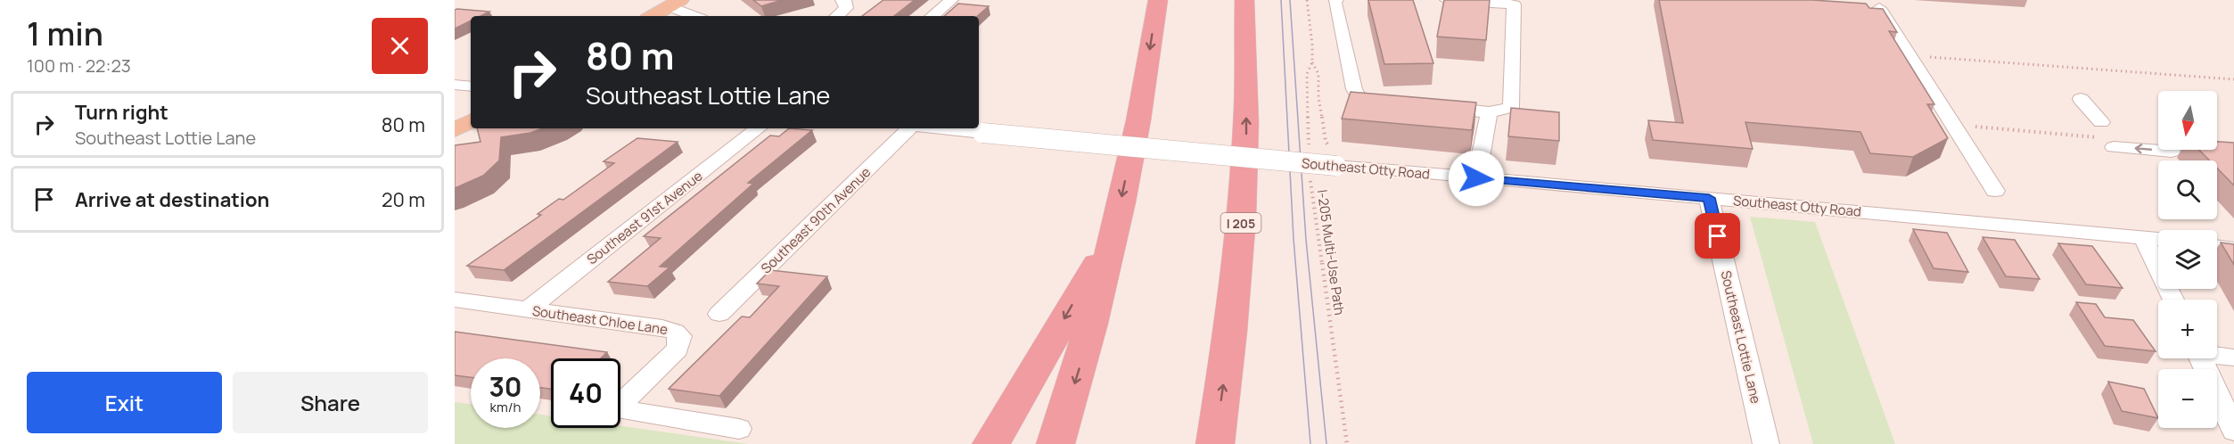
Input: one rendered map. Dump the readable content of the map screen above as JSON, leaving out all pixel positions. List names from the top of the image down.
{
  "streets": {
    "highway": ["I 205"],
    "street": [
      "Southeast Otty Road",
      "Southeast 91st Avenue",
      "Southeast 90th Avenue",
      "Southeast Chloe Lane",
      "Southeast Lottie Lane"
    ],
    "path": ["I-205 Multi-Use Path"]
  },
  "crossings": [
    ["Southeast Otty Road", "Southeast Lottie Lane"],
    ["Southeast 91st Avenue", "Southeast Chloe Lane"]
  ],
  "north": "bottom",
  "page": {
    "heading": ["1 min", "100 m · 22:23"],
    "turn": ["80 m", "Southeast Lottie Lane"],
    "list": [
      {
        "name": "Turn right",
        "note": "Southeast Lottie Lane",
        "value": "80 m"
      },
      {
        "name": "Arrive at destination",
        "value": "20 m"
      }
    ],
    "map_buttons": ["+", "−"],
    "speed": "30 km/h",
    "limit": "40",
    "buttons": ["Exit", "Share"]
  }
}
